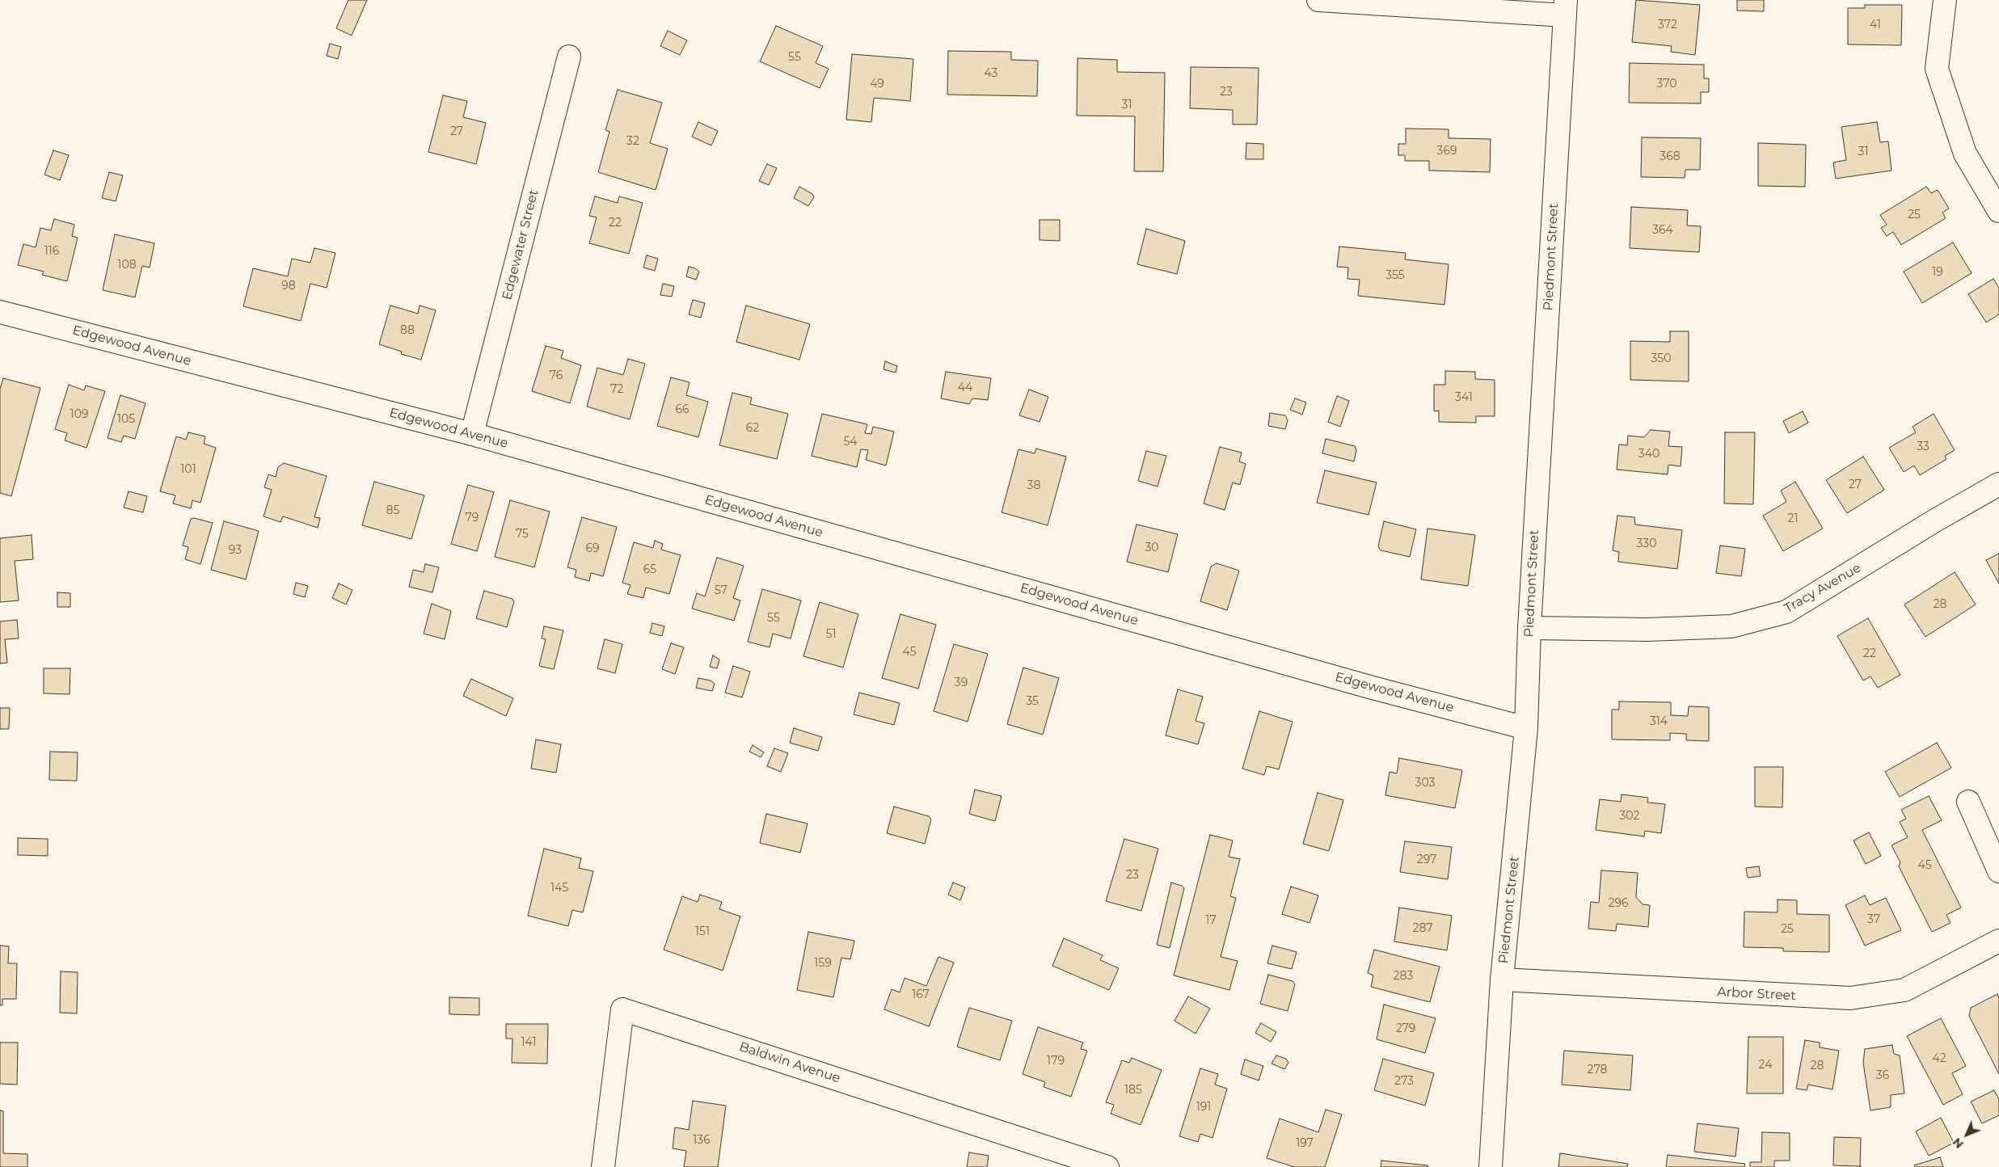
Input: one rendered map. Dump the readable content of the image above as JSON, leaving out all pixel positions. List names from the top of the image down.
{
  "streets": {
    "street": [
      "Edgewater Street",
      "Piedmont Street",
      "Edgewood Avenue",
      "Tracy Avenue",
      "Arbor Street",
      "Baldwin Avenue"
    ]
  },
  "crossings": [
    ["Edgewater Street", "Edgewood Avenue"],
    ["Piedmont Street", "Edgewood Avenue"],
    ["Piedmont Street", "Tracy Avenue"],
    ["Piedmont Street", "Arbor Street"]
  ],
  "house_numbers": [
    "372",
    "41",
    "55",
    "43",
    "49",
    "370",
    "23",
    "31",
    "27",
    "32",
    "369",
    "31",
    "368",
    "25",
    "22",
    "364",
    "116",
    "108",
    "19",
    "355",
    "98",
    "88",
    "350",
    "76",
    "44",
    "72",
    "341",
    "66",
    "109",
    "105",
    "62",
    "54",
    "33",
    "340",
    "101",
    "27",
    "38",
    "85",
    "79",
    "21",
    "75",
    "330",
    "30",
    "69",
    "93",
    "65",
    "57",
    "28",
    "55",
    "51",
    "45",
    "22",
    "39",
    "35",
    "314",
    "303",
    "302",
    "297",
    "45",
    "23",
    "145",
    "296",
    "37",
    "17",
    "287",
    "25",
    "151",
    "159",
    "283",
    "167",
    "279",
    "141",
    "42",
    "179",
    "24",
    "28",
    "278",
    "36",
    "273",
    "185",
    "191",
    "136",
    "197"
  ],
  "north": "bottom left"
}
